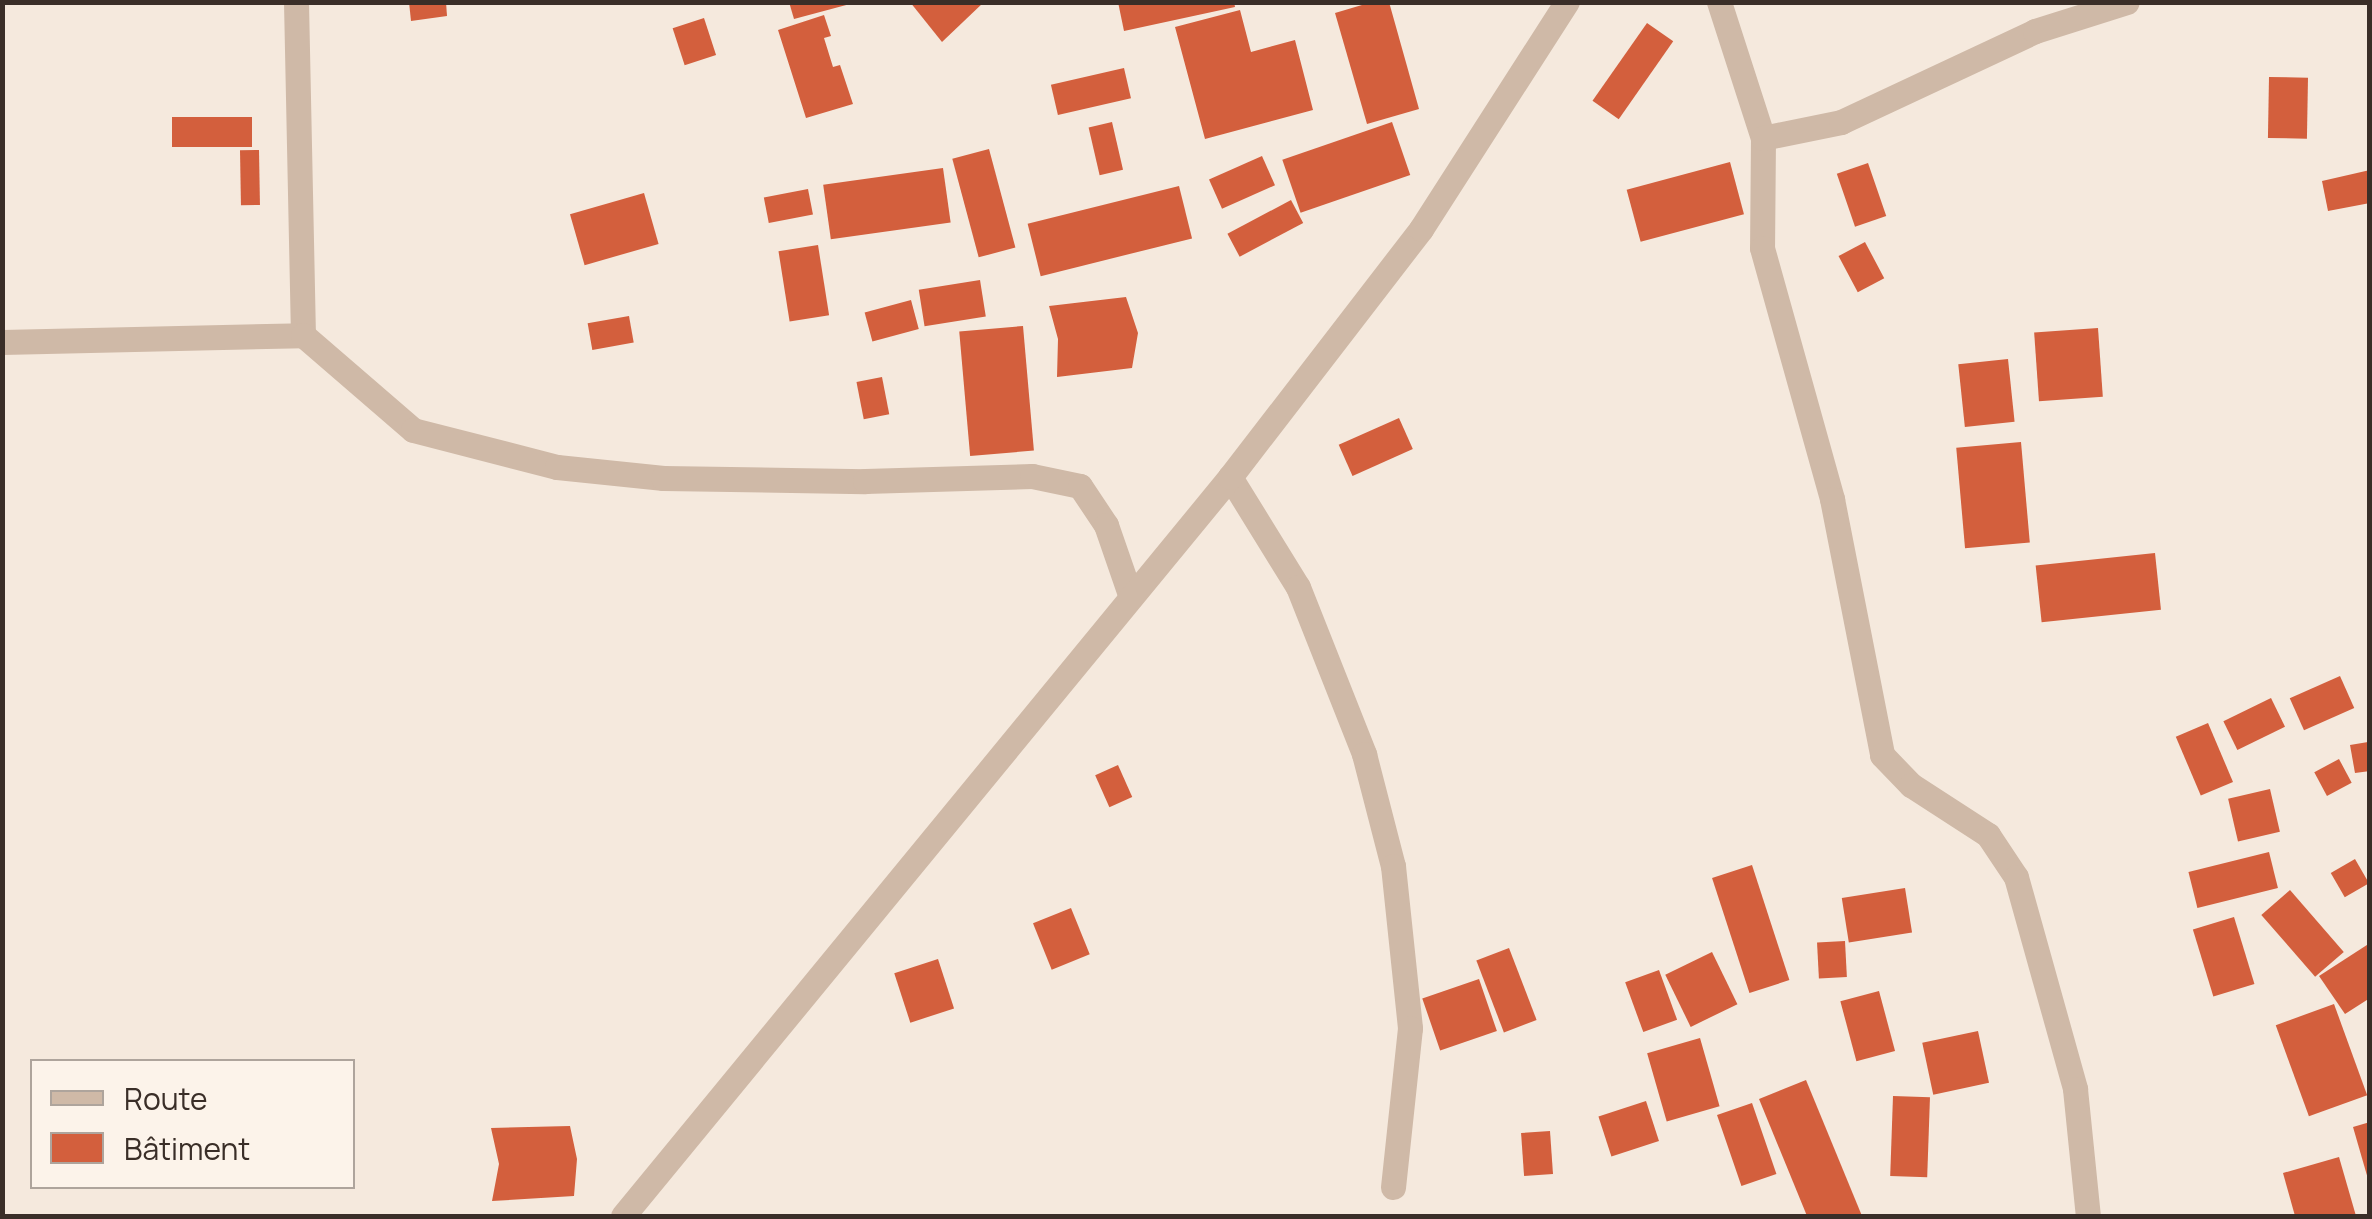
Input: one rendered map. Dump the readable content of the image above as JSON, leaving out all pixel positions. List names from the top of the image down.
{
  "legend": ["Route", "Bâtiment"]
}
